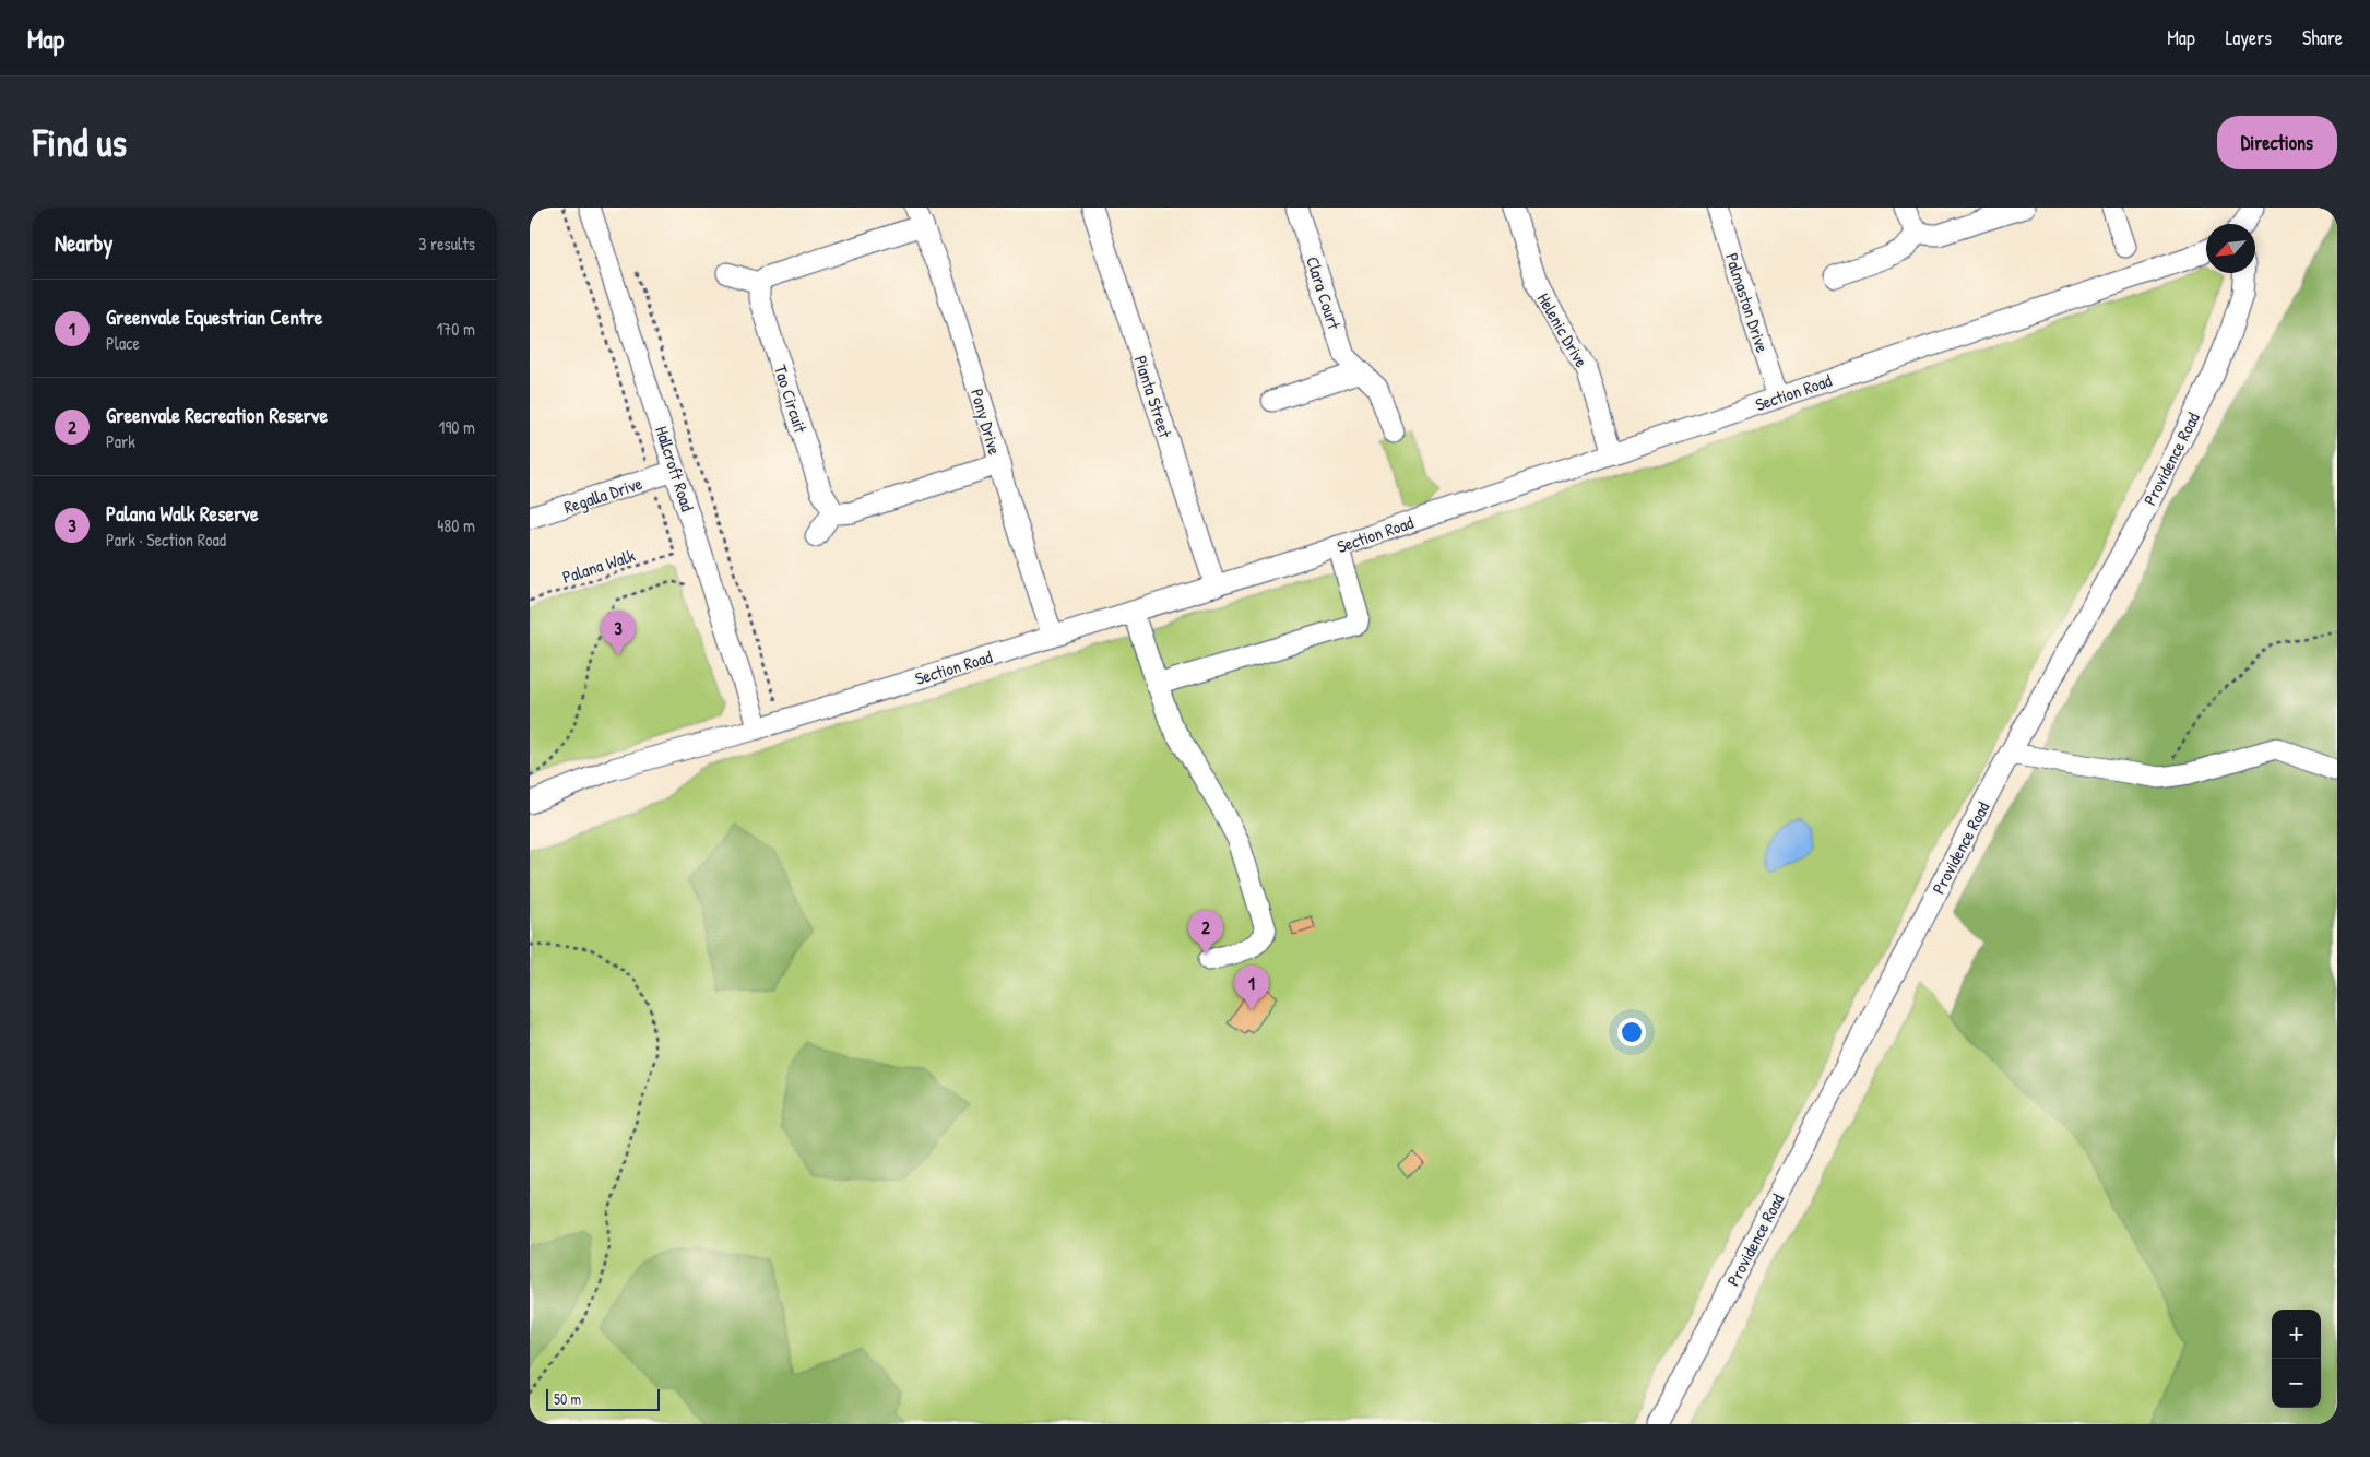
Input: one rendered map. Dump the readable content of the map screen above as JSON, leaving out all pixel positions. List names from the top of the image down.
{
  "streets": {
    "street": [
      "Clara Court",
      "Palmaston Drive",
      "Helenic Drive",
      "Section Road",
      "Pianta Street",
      "Tao Circuit",
      "Pony Drive",
      "Providence Road",
      "Hallcroft Road",
      "Regalla Drive"
    ],
    "path": ["Palana Walk"]
  },
  "crossings": [
    ["Palmaston Drive", "Section Road"],
    ["Helenic Drive", "Section Road"],
    ["Section Road", "Pianta Street"],
    ["Section Road", "Pony Drive"],
    ["Section Road", "Hallcroft Road"],
    ["Hallcroft Road", "Regalla Drive"],
    ["Regalla Drive", "Palana Walk"]
  ],
  "scale_bar": "50 m",
  "north": "bottom left",
  "page": {
    "header": "Map",
    "nav": ["Map", "Layers", "Share"],
    "buttons": "Directions",
    "title": "Find us",
    "heading": ["Nearby", "3 results"],
    "list": [
      {
        "mark": "1",
        "name": "Greenvale Equestrian Centre",
        "note": "Place",
        "value": "170 m"
      },
      {
        "mark": "2",
        "name": "Greenvale Recreation Reserve",
        "note": "Park",
        "value": "190 m"
      },
      {
        "mark": "3",
        "name": "Palana Walk Reserve",
        "note": "Park · Section Road",
        "value": "480 m"
      }
    ],
    "pins": ["3", "2", "1"],
    "map_buttons": ["+", "−"],
    "scale": "50 m"
  }
}
